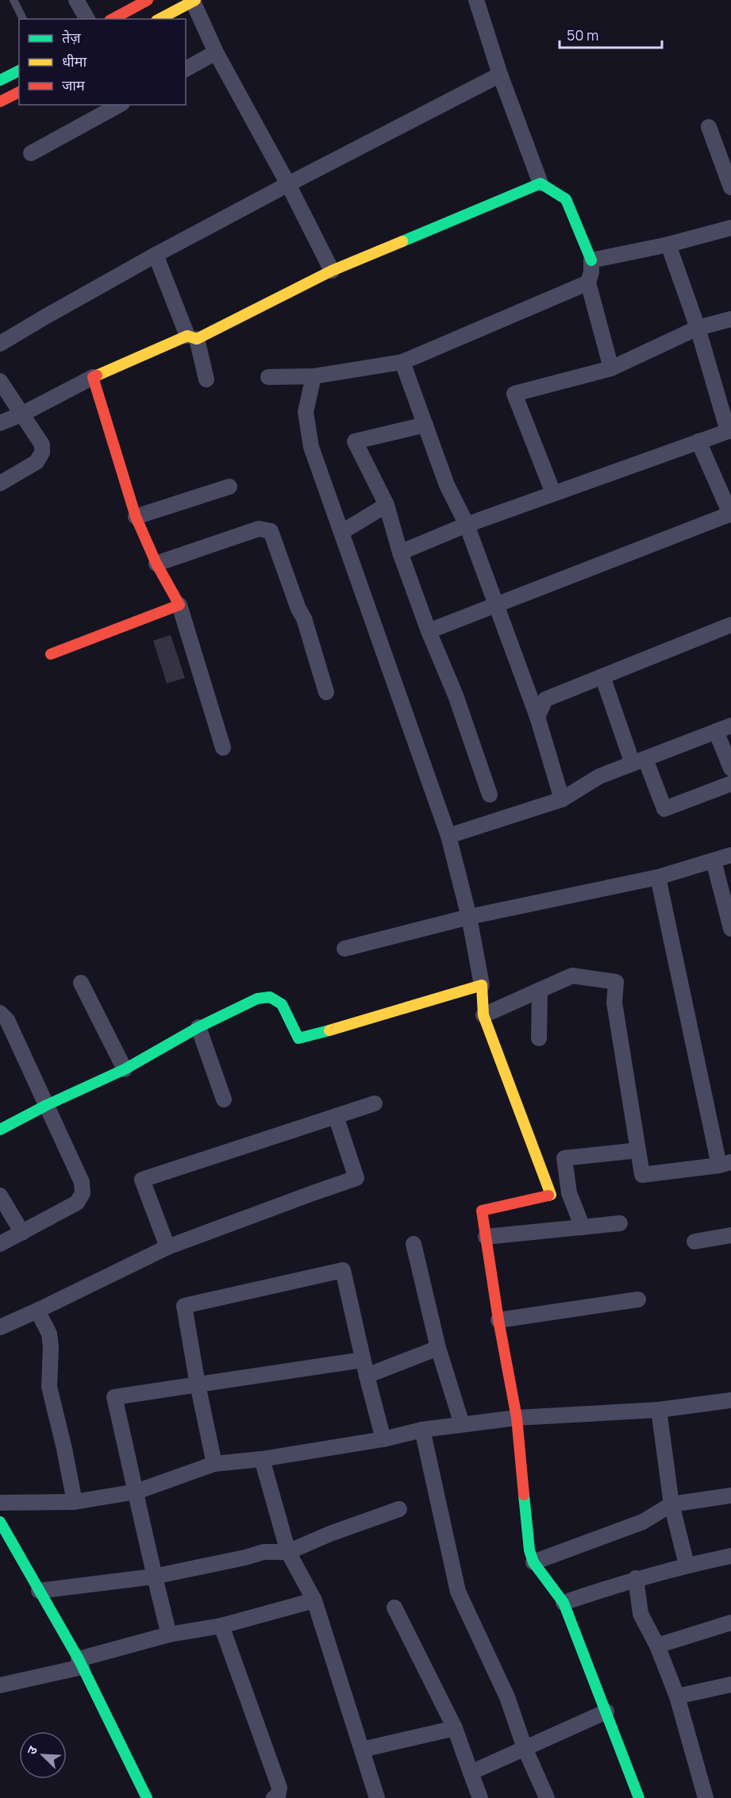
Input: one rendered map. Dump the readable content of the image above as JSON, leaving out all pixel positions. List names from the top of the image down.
{
  "legend": ["तेज़", "धीमा", "जाम"],
  "scale_bar": "50 m",
  "north": "top left"
}
